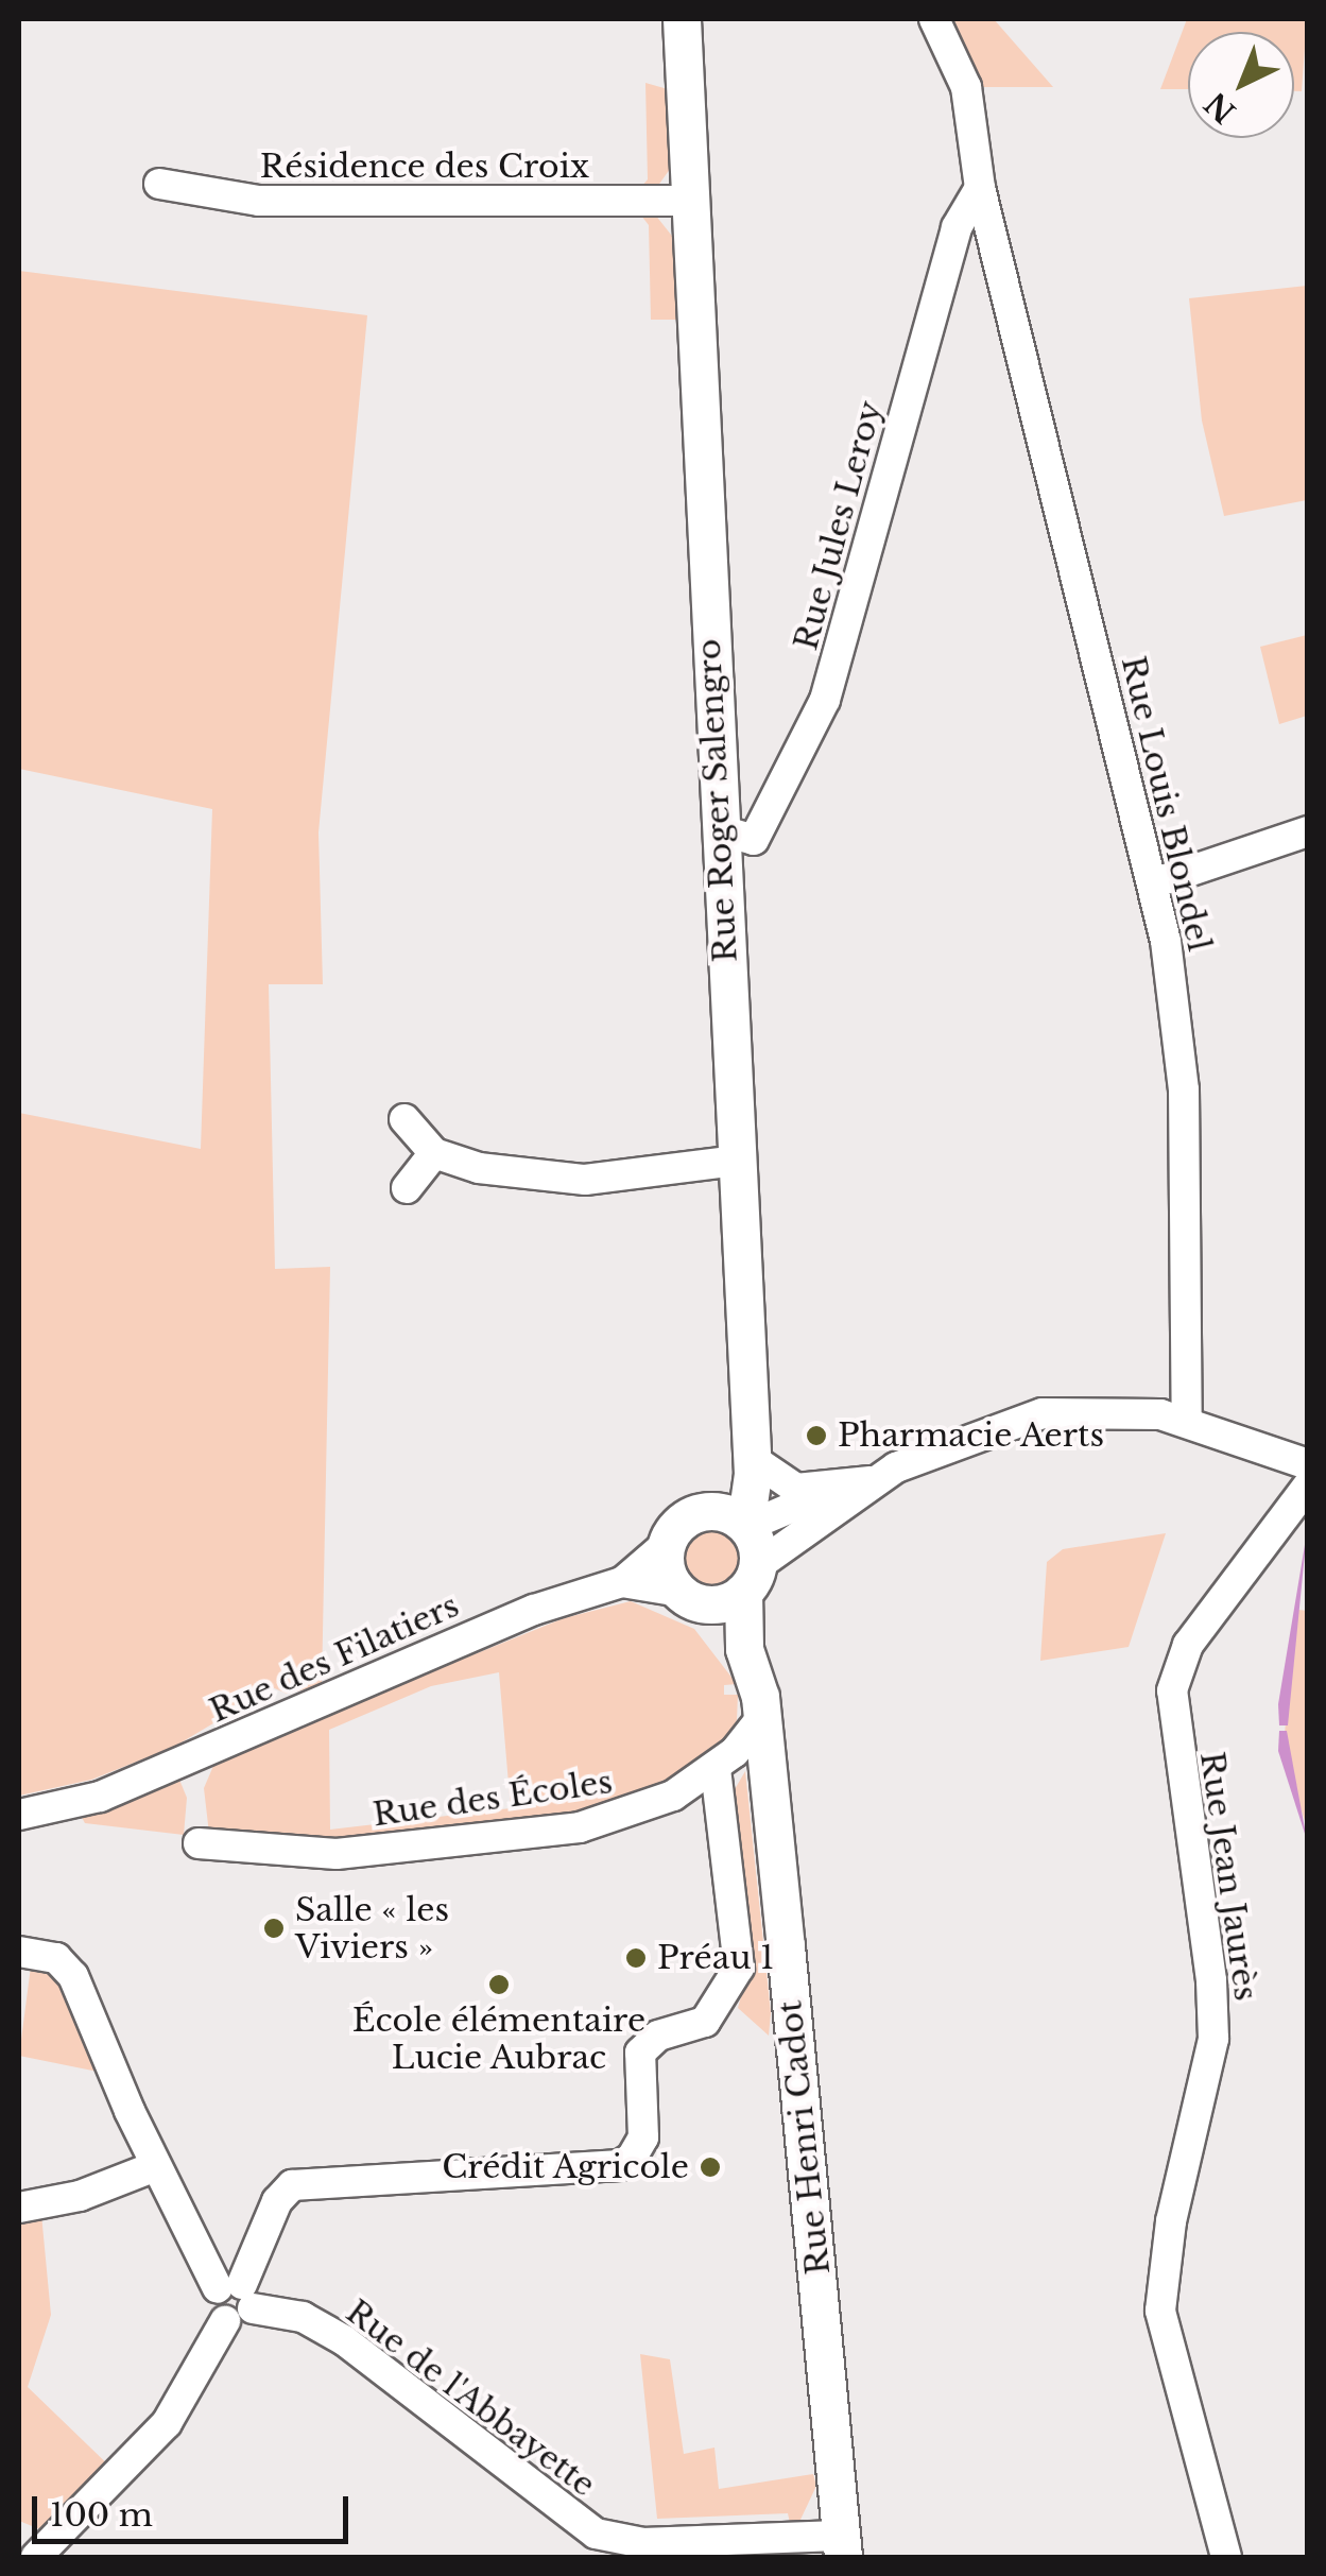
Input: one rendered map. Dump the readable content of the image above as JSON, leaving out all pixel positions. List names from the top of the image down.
{
  "streets": {
    "main road": ["Rue Roger Salengro", "Rue Henri Cadot"],
    "street": [
      "Résidence des Croix",
      "Rue Jules Leroy",
      "Rue Louis Blondel",
      "Rue des Filatiers",
      "Rue des Écoles",
      "Rue Jean Jaurès",
      "Rue de l'Abbayette"
    ]
  },
  "crossings": [
    ["Résidence des Croix", "Rue Roger Salengro"],
    ["Rue Jules Leroy", "Rue Roger Salengro"],
    ["Rue Jules Leroy", "Rue Louis Blondel"],
    ["Rue Roger Salengro", "Rue des Filatiers"],
    ["Rue Roger Salengro", "Rue Henri Cadot"],
    ["Rue des Filatiers", "Rue Henri Cadot"],
    ["Rue des Écoles", "Rue Henri Cadot"],
    ["Rue Henri Cadot", "Rue de l'Abbayette"]
  ],
  "places": [
    "Pharmacie Aerts",
    "Salle « les Viviers »",
    "Préau 1",
    "École élémentaire Lucie Aubrac",
    "Crédit Agricole"
  ],
  "scale_bar": "100 m",
  "north": "bottom left"
}
